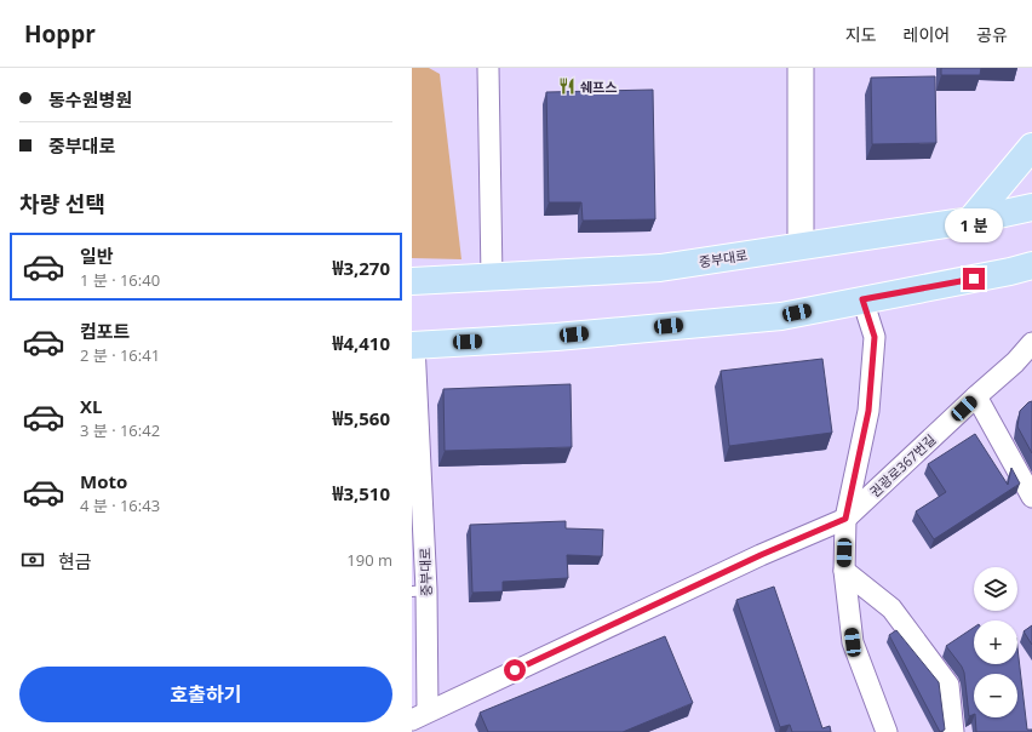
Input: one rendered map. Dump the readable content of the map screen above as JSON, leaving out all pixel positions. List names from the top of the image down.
{
  "streets": {
    "main road": ["중부대로"],
    "street": ["권광로367번길"]
  },
  "crossings": [
    ["중부대로", "권광로367번길"]
  ],
  "places": {
    "restaurant": ["쉐프스"]
  },
  "page": {
    "header": "Hoppr",
    "nav": ["지도", "레이어", "공유"],
    "banner": ["동수원병원", "중부대로"],
    "heading": "차량 선택",
    "bubble": "1 분",
    "list": [
      {
        "name": "일반",
        "note": "1 분 · 16:40",
        "value": "₩3,270"
      },
      {
        "name": "컴포트",
        "note": "2 분 · 16:41",
        "value": "₩4,410"
      },
      {
        "name": "XL",
        "note": "3 분 · 16:42",
        "value": "₩5,560"
      },
      {
        "name": "Moto",
        "note": "4 분 · 16:43",
        "value": "₩3,510"
      }
    ],
    "pay": ["현금", "190 m"],
    "map_buttons": ["+", "−"],
    "buttons": "호출하기"
  }
}
